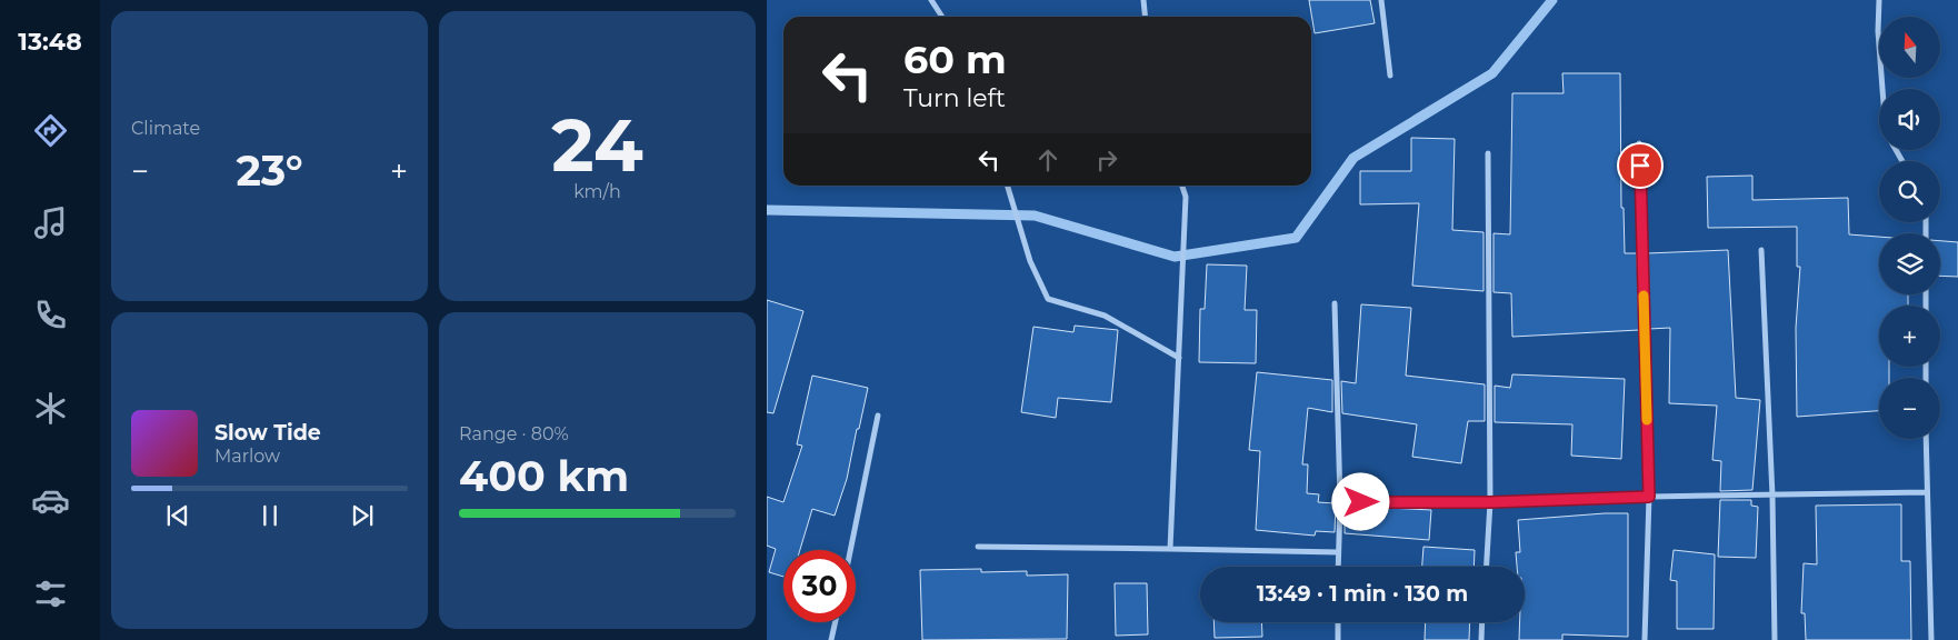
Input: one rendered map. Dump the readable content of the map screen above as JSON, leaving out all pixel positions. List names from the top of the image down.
{
  "north": "top",
  "page": {
    "tabs": "13:48",
    "tile": [
      "Climate",
      ["24", "km/h"],
      ["Range · 80%", "400 km"]
    ],
    "map_buttons": ["+", "−"],
    "turn": ["60 m", "Turn left"],
    "heat": ["−", "23°", "+"],
    "song": ["Slow Tide", "Marlow"],
    "limit": "30",
    "trip": "13:49 · 1 min · 130 m"
  }
}
